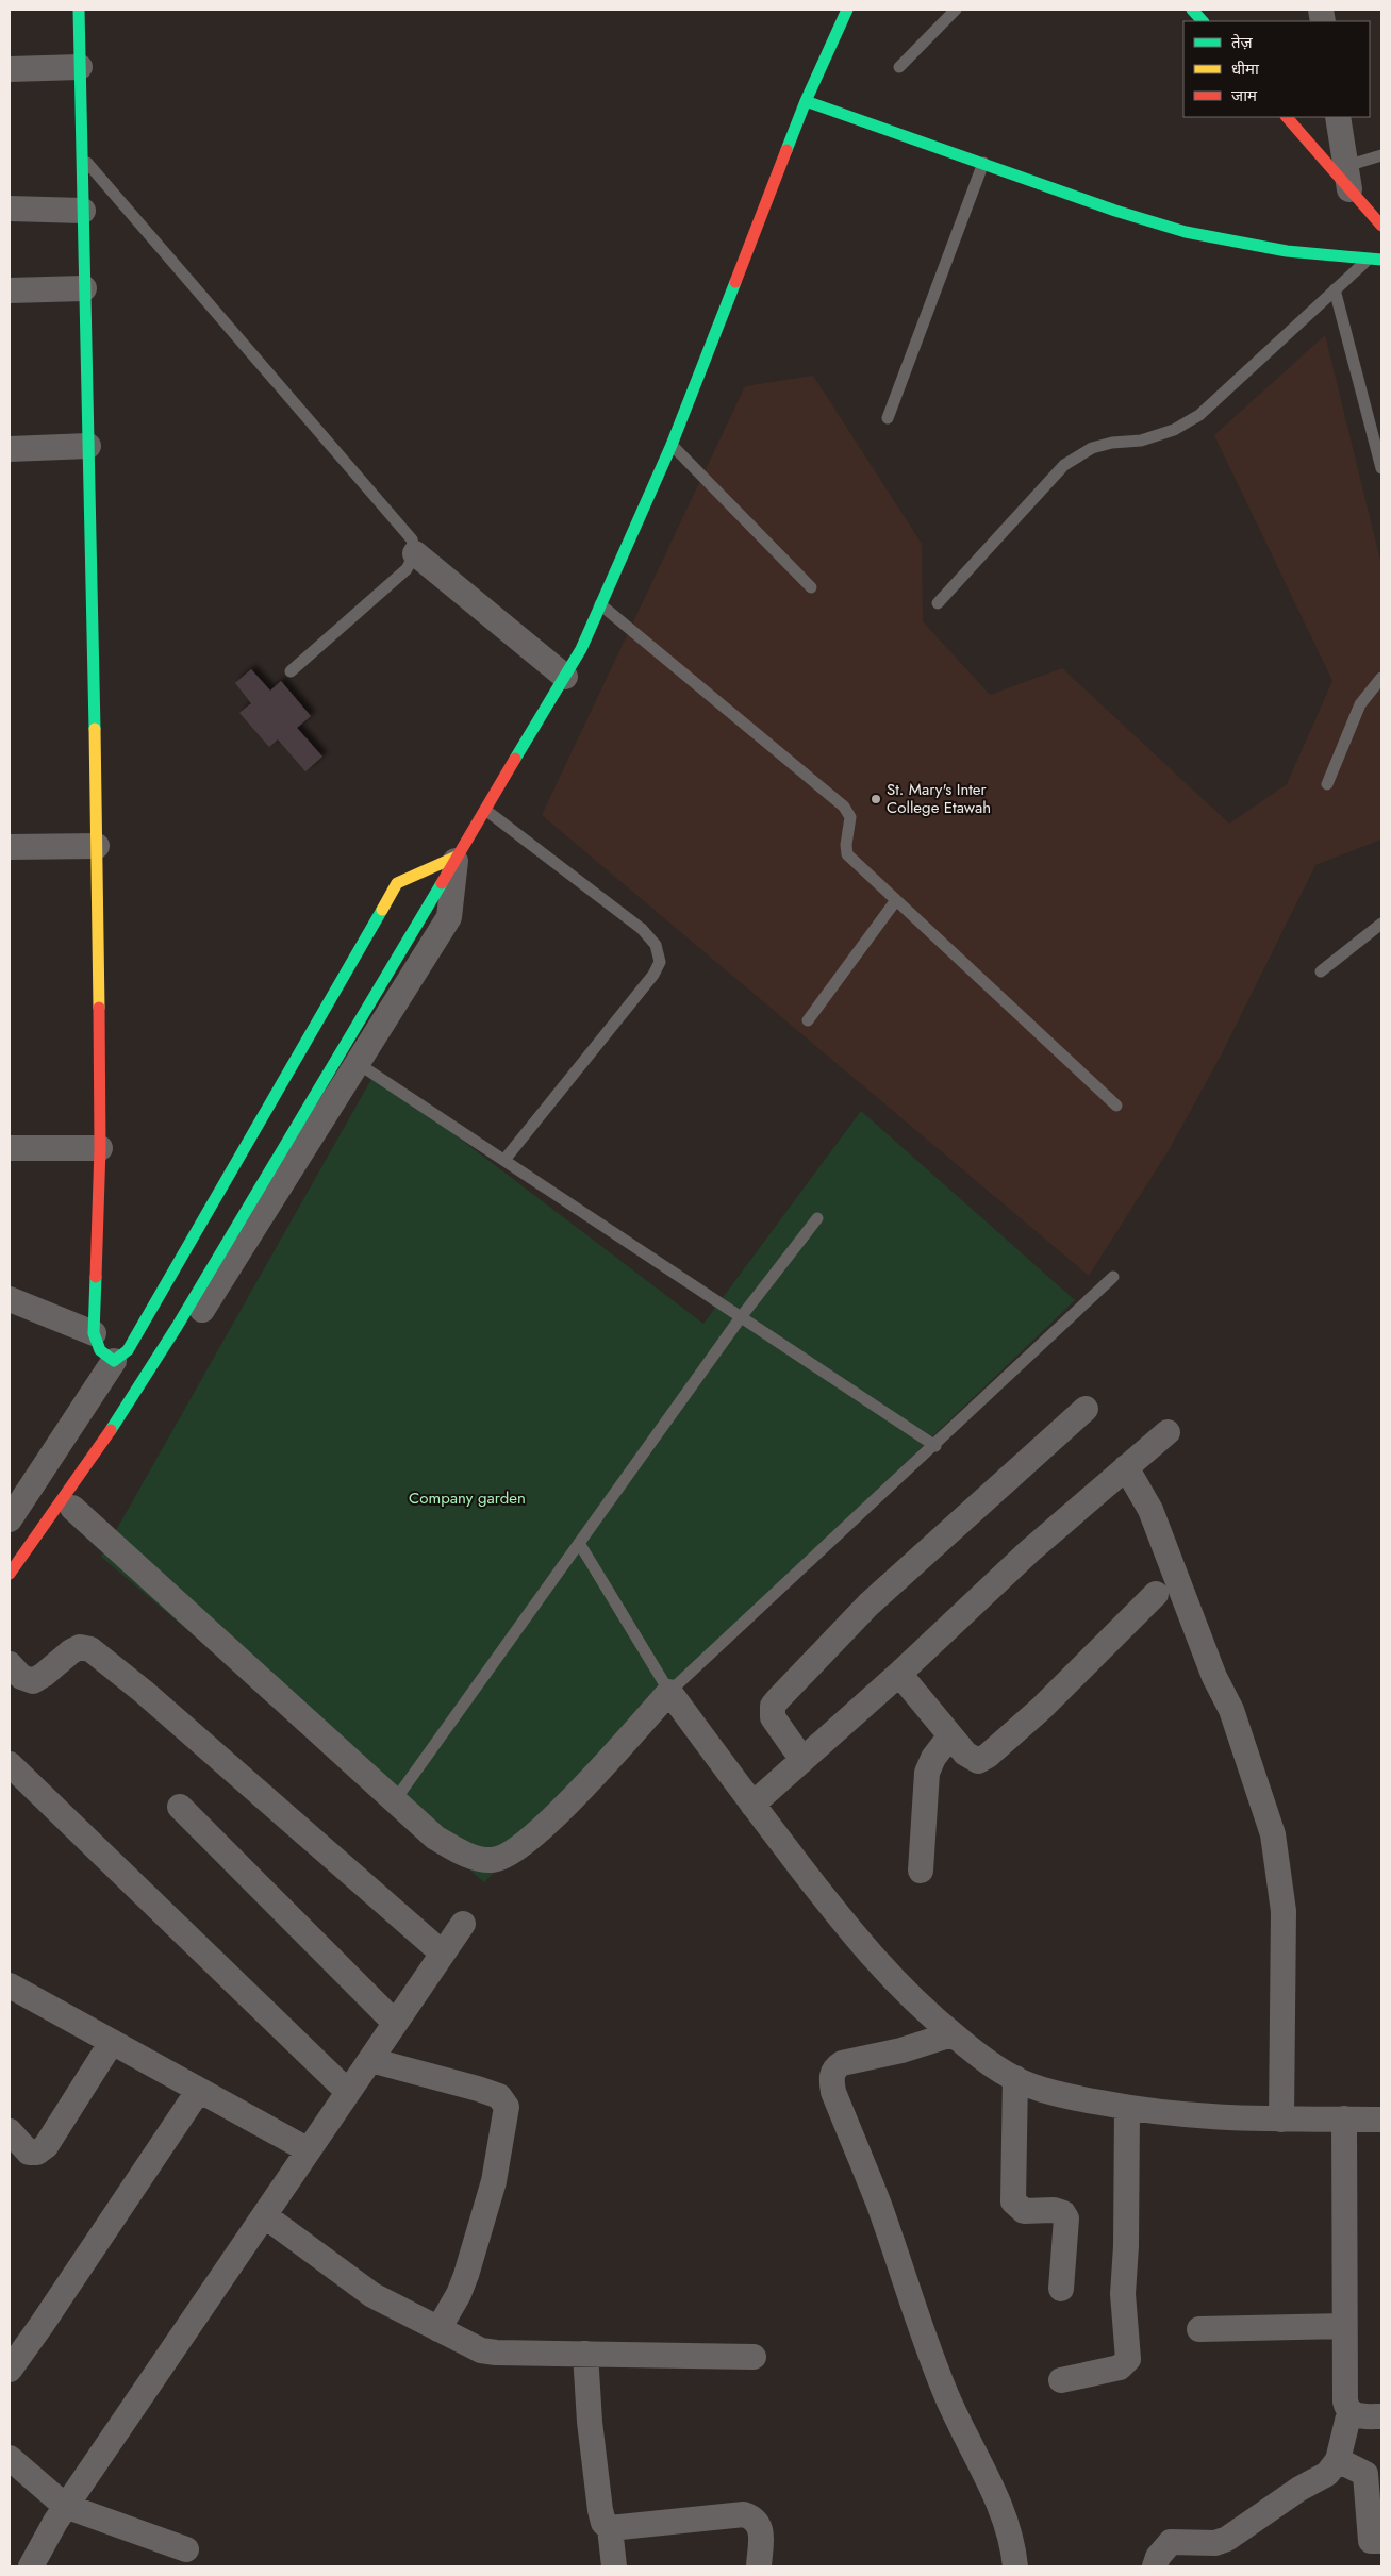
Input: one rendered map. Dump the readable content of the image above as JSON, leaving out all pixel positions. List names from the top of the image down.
{
  "parks": ["Company garden"],
  "places": ["St. Mary's Inter College Etawah"],
  "legend": ["तेज़", "धीमा", "जाम"]
}
